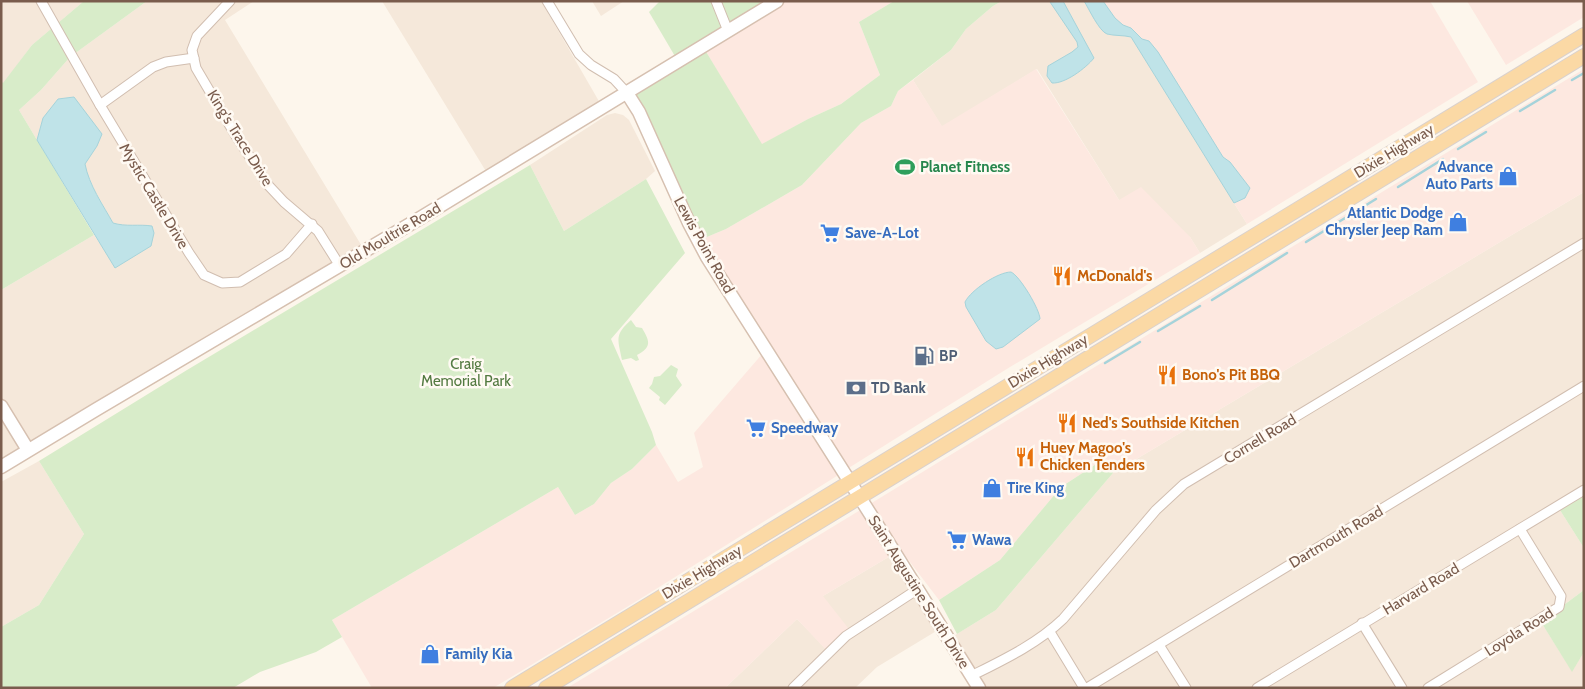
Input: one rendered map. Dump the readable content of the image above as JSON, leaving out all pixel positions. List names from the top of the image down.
{
  "streets": {
    "main road": [
      "Dixie Highway",
      "Old Moultrie Road",
      "Lewis Point Road",
      "Saint Augustine South Drive"
    ],
    "street": [
      "King's Trace Drive",
      "Mystic Castle Drive",
      "Cornell Road",
      "Dartmouth Road",
      "Harvard Road",
      "Loyola Road"
    ]
  },
  "crossings": [
    ["King's Trace Drive", "Mystic Castle Drive"],
    ["King's Trace Drive", "Old Moultrie Road"],
    ["Dixie Highway", "Lewis Point Road"],
    ["Dixie Highway", "Saint Augustine South Drive"],
    ["Old Moultrie Road", "Lewis Point Road"],
    ["Lewis Point Road", "Saint Augustine South Drive"],
    ["Cornell Road", "Saint Augustine South Drive"],
    ["Harvard Road", "Loyola Road"]
  ],
  "parks": ["Craig Memorial Park"],
  "places": {
    "sports": ["Planet Fitness"],
    "shop": [
      "Advance Auto Parts",
      "Atlantic Dodge Chrysler Jeep Ram",
      "Tire King",
      "Family Kia"
    ],
    "supermarket": ["Save-A-Lot", "Speedway", "Wawa"],
    "restaurant": [
      "McDonald's",
      "Bono's Pit BBQ",
      "Ned's Southside Kitchen",
      "Huey Magoo's Chicken Tenders"
    ],
    "fuel station": ["BP"],
    "bank": ["TD Bank"]
  }
}
